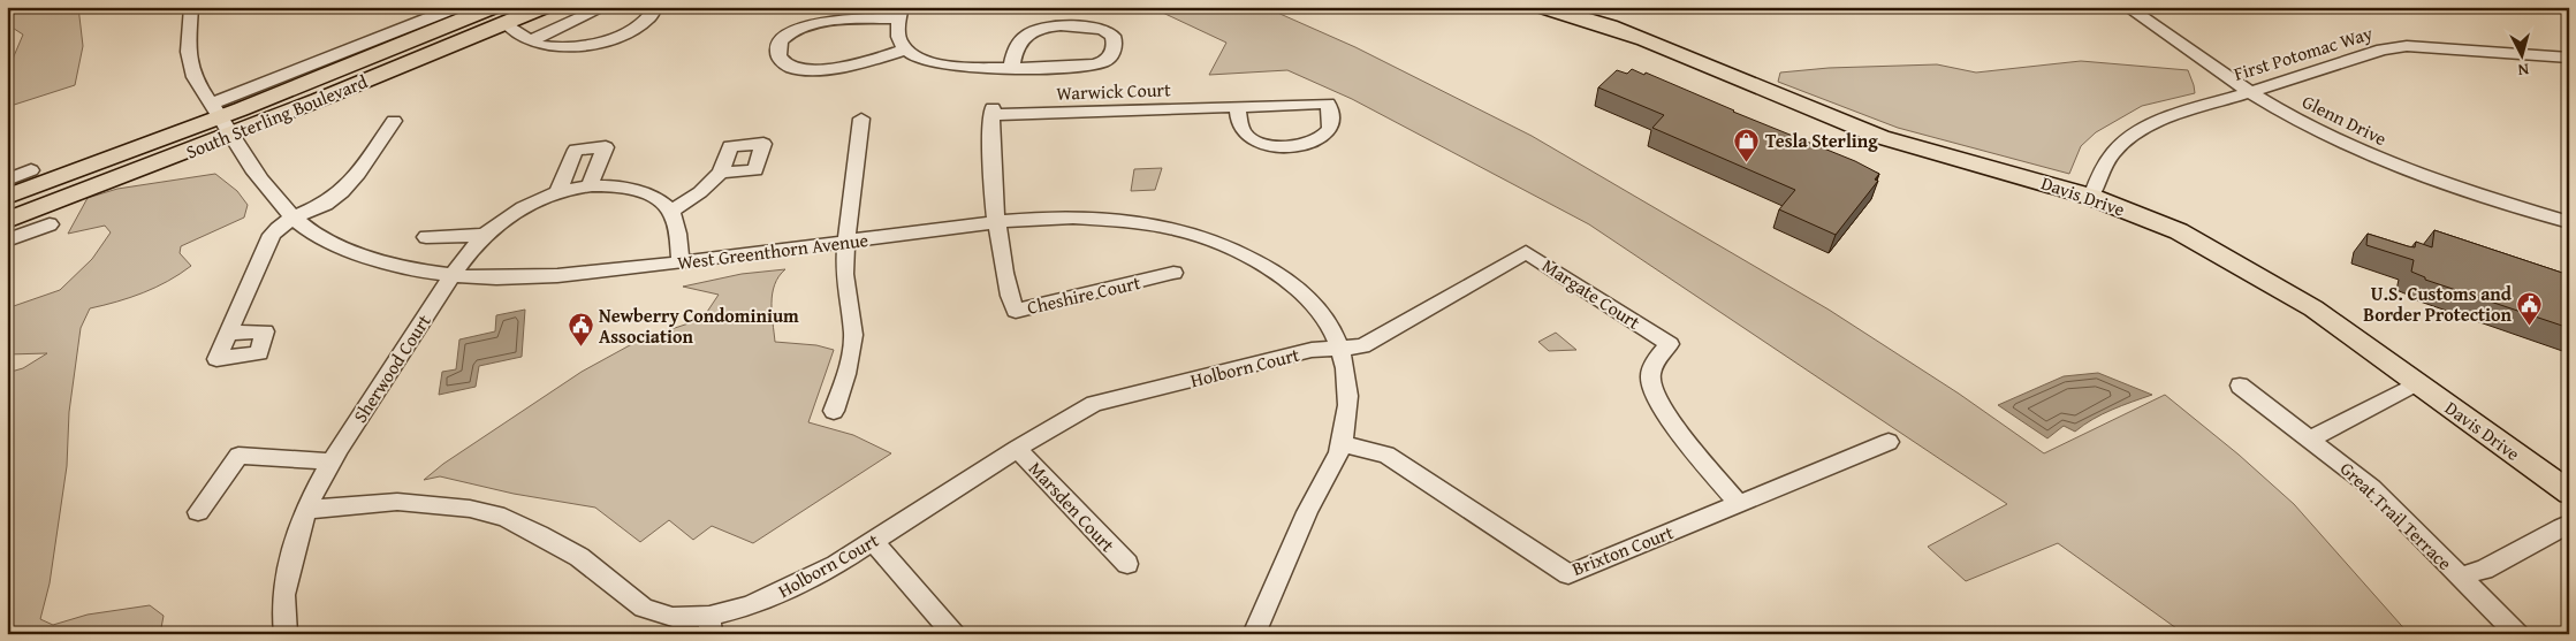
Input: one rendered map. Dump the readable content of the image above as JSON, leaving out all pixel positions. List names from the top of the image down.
{
  "streets": {
    "main road": ["South Sterling Boulevard", "Davis Drive"],
    "street": [
      "First Potomac Way",
      "Warwick Court",
      "Glenn Drive",
      "West Greenthorn Avenue",
      "Margate Court",
      "Cheshire Court",
      "Holborn Court",
      "Sherwood Court",
      "Marsden Court",
      "Great Trail Terrace",
      "Brixton Court"
    ]
  },
  "crossings": [
    ["First Potomac Way", "Glenn Drive"],
    ["First Potomac Way", "Davis Drive"],
    ["Warwick Court", "West Greenthorn Avenue"],
    ["Warwick Court", "Cheshire Court"],
    ["South Sterling Boulevard", "West Greenthorn Avenue"],
    ["West Greenthorn Avenue", "Margate Court"],
    ["West Greenthorn Avenue", "Cheshire Court"],
    ["West Greenthorn Avenue", "Holborn Court"],
    ["West Greenthorn Avenue", "Sherwood Court"],
    ["West Greenthorn Avenue", "Brixton Court"],
    ["Margate Court", "Holborn Court"],
    ["Margate Court", "Brixton Court"],
    ["Holborn Court", "Sherwood Court"],
    ["Holborn Court", "Marsden Court"]
  ],
  "places": {
    "shop": ["Tesla Sterling"],
    "public building": ["U.S. Customs and Border Protection", "Newberry Condominium Association"]
  },
  "north": "bottom"
}
